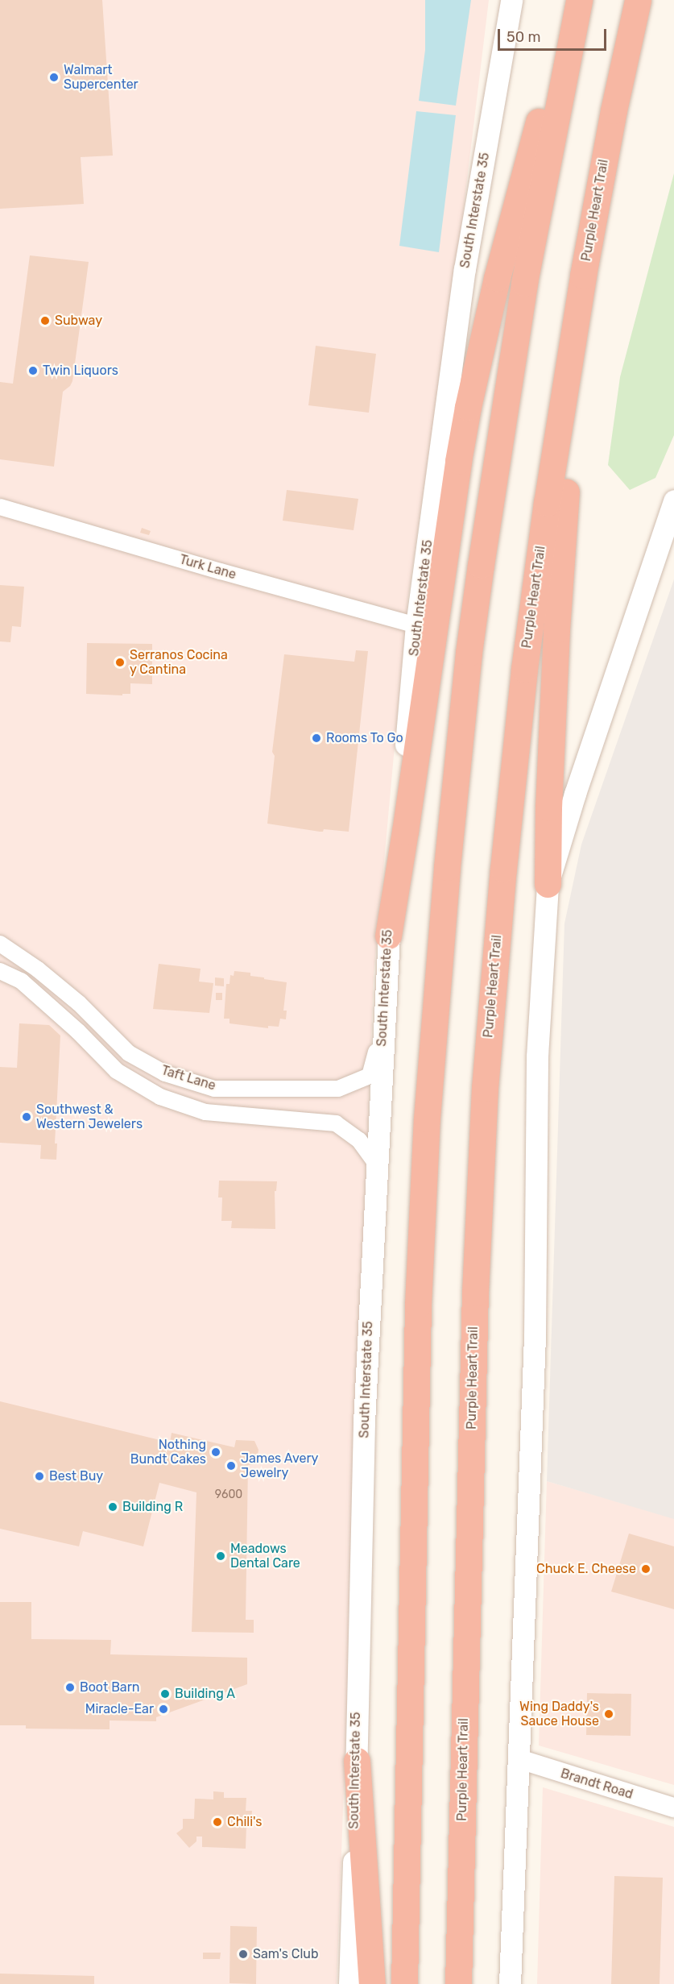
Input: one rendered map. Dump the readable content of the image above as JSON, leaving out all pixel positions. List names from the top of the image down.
{
  "streets": {
    "highway": ["Purple Heart Trail"],
    "main road": ["South Interstate 35"],
    "street": ["Turk Lane", "Taft Lane", "Brandt Road"]
  },
  "crossings": [
    ["South Interstate 35", "Turk Lane"],
    ["South Interstate 35", "Taft Lane"]
  ],
  "places": [
    "Walmart Supercenter",
    "Subway",
    "Twin Liquors",
    "Serranos Cocina y Cantina",
    "Rooms To Go",
    "Southwest & Western Jewelers",
    "Nothing Bundt Cakes",
    "James Avery Jewelry",
    "Best Buy",
    "Building R",
    "Meadows Dental Care",
    "Chuck E. Cheese",
    "Boot Barn",
    "Building A",
    "Miracle-Ear",
    "Wing Daddy's Sauce House",
    "Chili's",
    "Sam's Club"
  ],
  "house_numbers": ["9600"],
  "scale_bar": "50 m"
}
